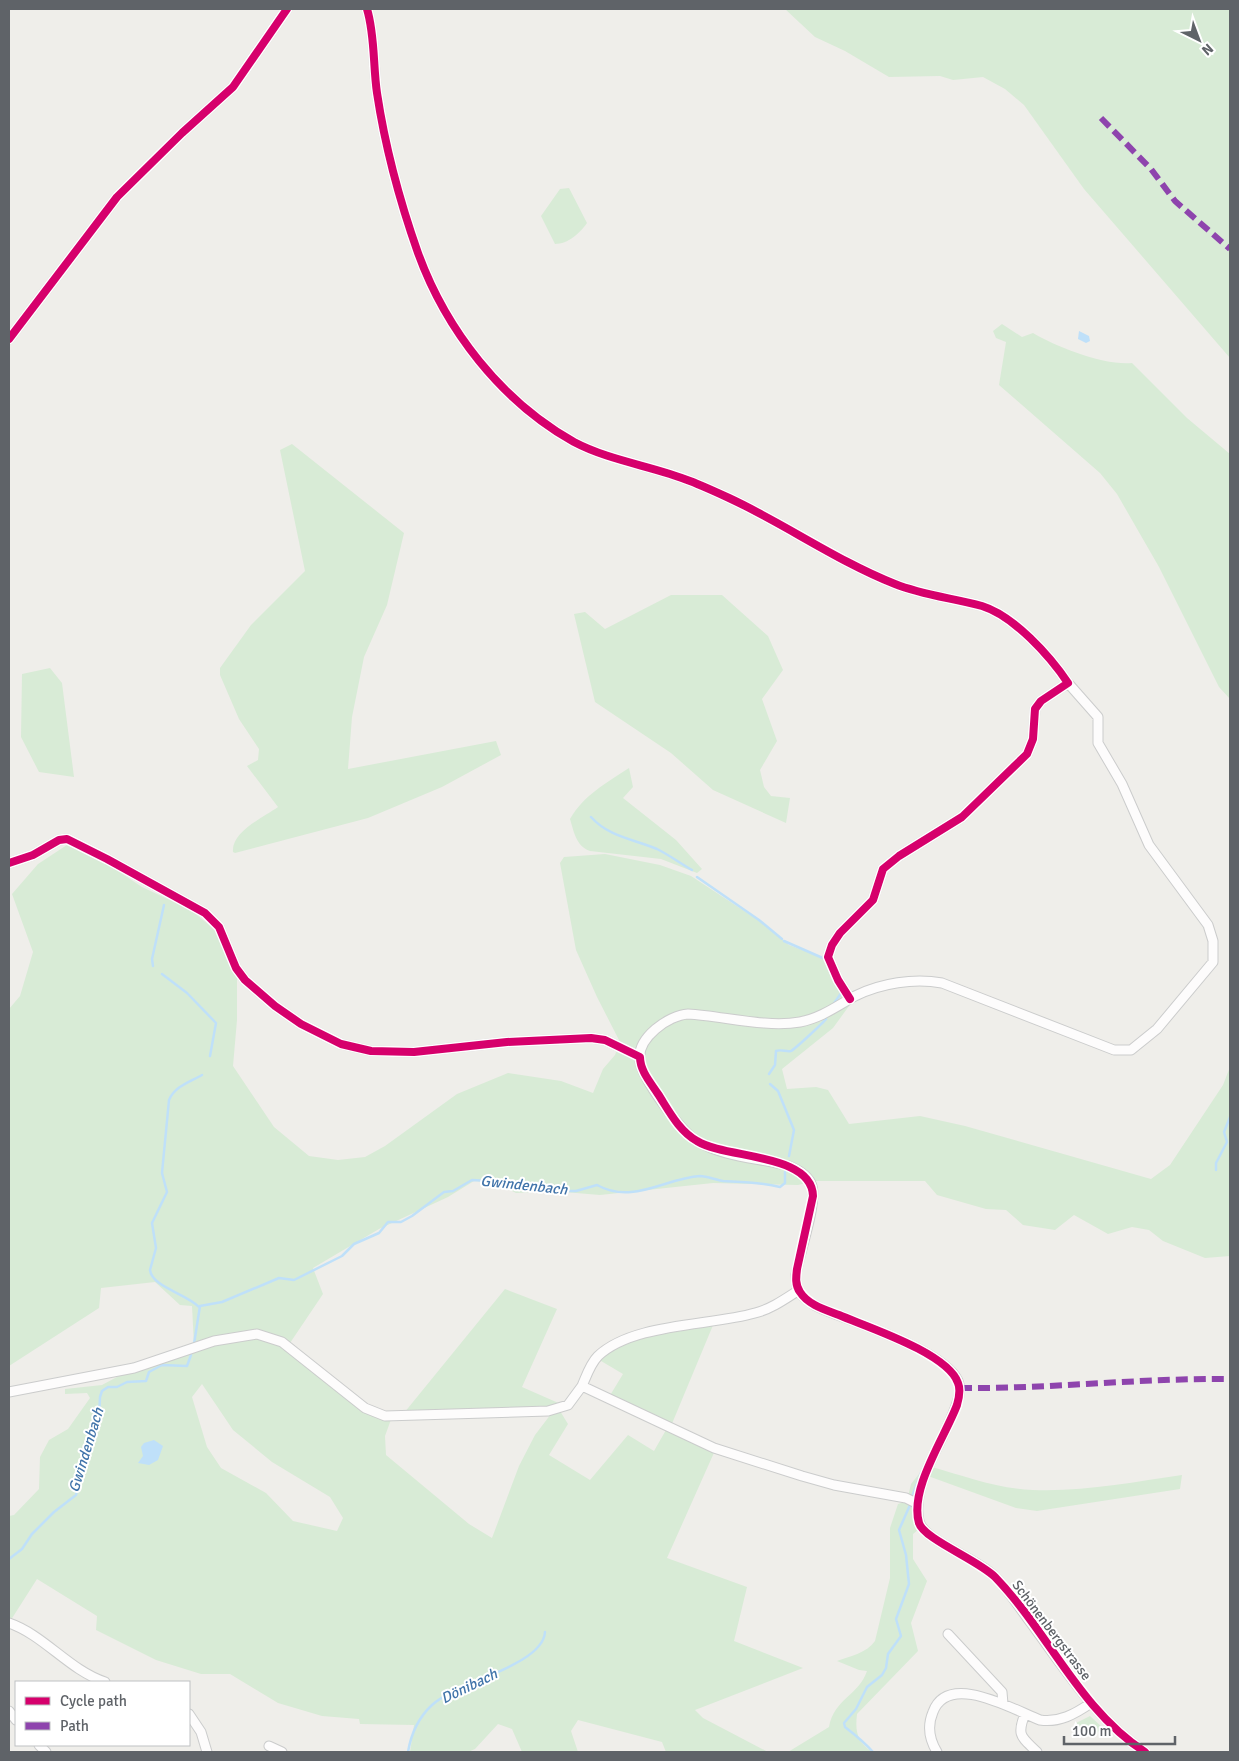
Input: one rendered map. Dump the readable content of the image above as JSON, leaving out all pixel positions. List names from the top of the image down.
{
  "streets": {
    "street": ["Schönenbergstrasse"]
  },
  "water": ["Gwindenbach", "Dönibach"],
  "legend": ["Cycle path", "Path"],
  "scale_bar": "100 m",
  "north": "bottom right"
}
